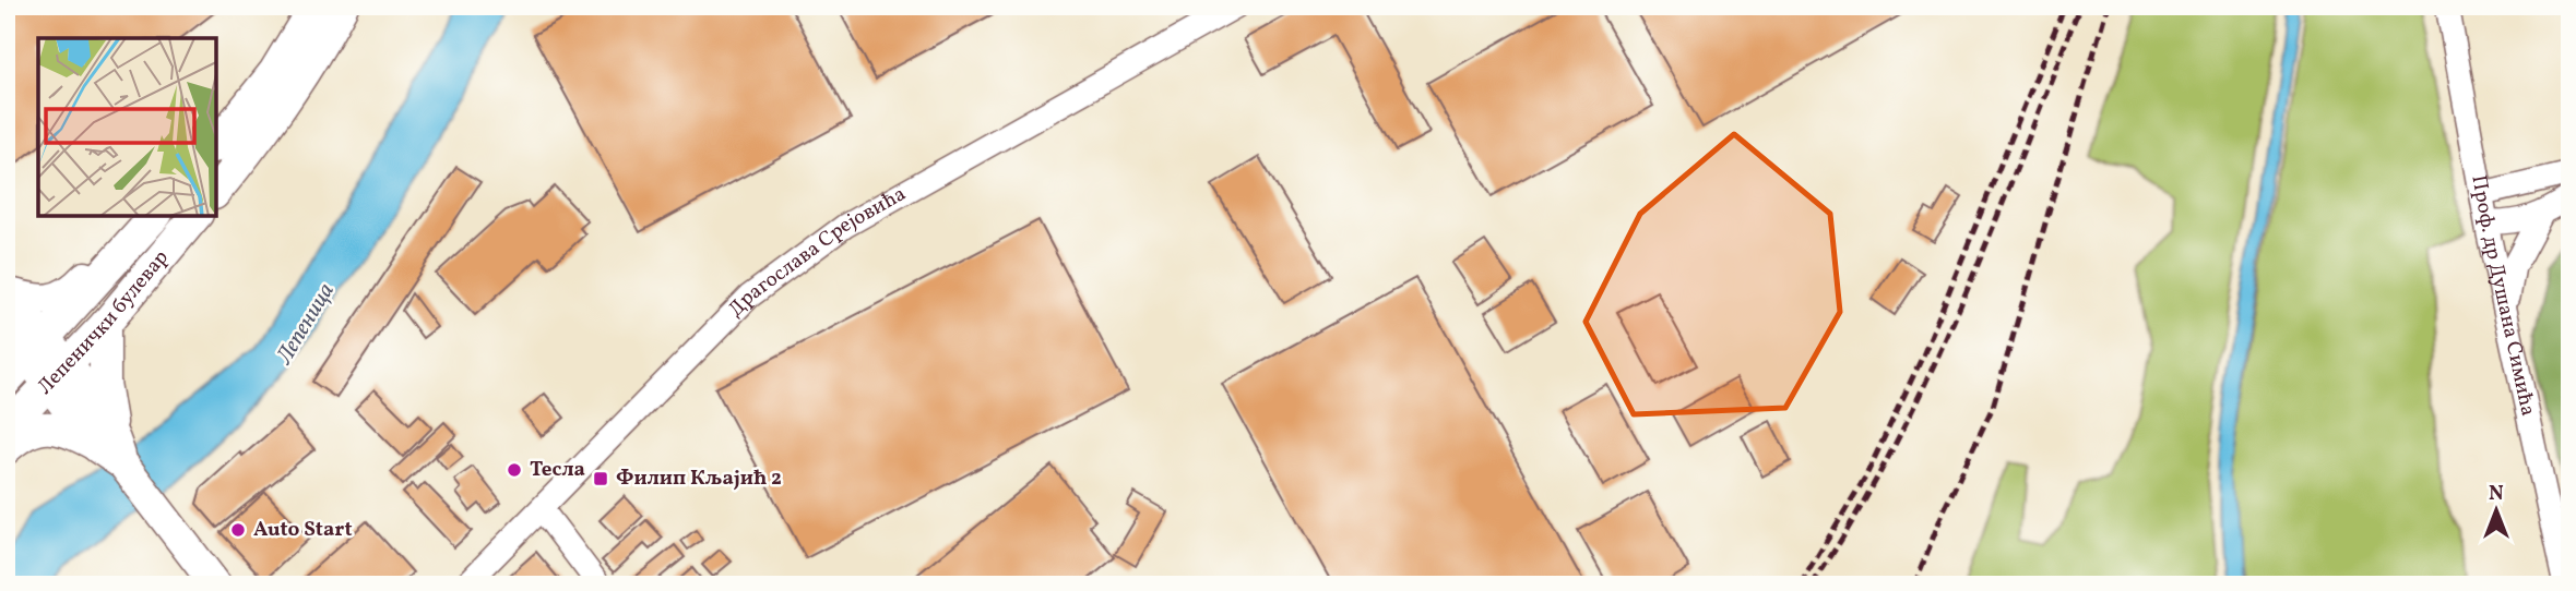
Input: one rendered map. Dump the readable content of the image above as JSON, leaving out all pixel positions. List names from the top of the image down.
{
  "streets": {
    "main road": ["Лепенички булевар"],
    "street": ["Драгослава Срејовића", "Проф. др Душана Симића"]
  },
  "water": ["Лепеница"],
  "places": {
    "other": ["Тесла", "Auto Start"],
    "transit": ["Филип Кљајић 2"]
  },
  "north": "top"
}
